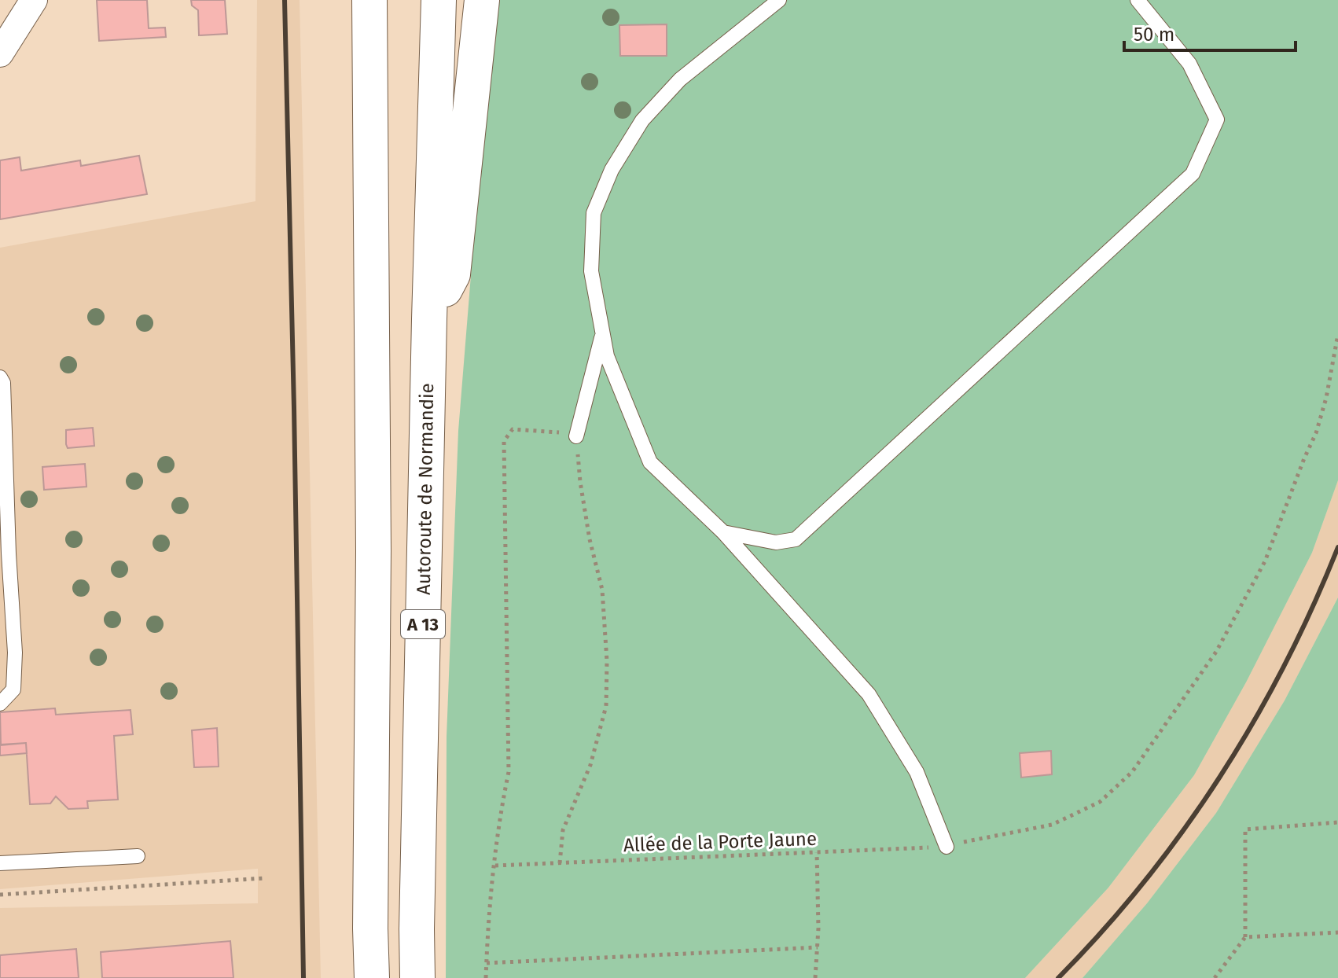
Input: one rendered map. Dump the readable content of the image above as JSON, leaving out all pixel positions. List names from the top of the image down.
{
  "streets": {
    "highway": ["Autoroute de Normandie", "A 13"],
    "path": ["Allée de la Porte Jaune"]
  },
  "scale_bar": "50 m"
}
